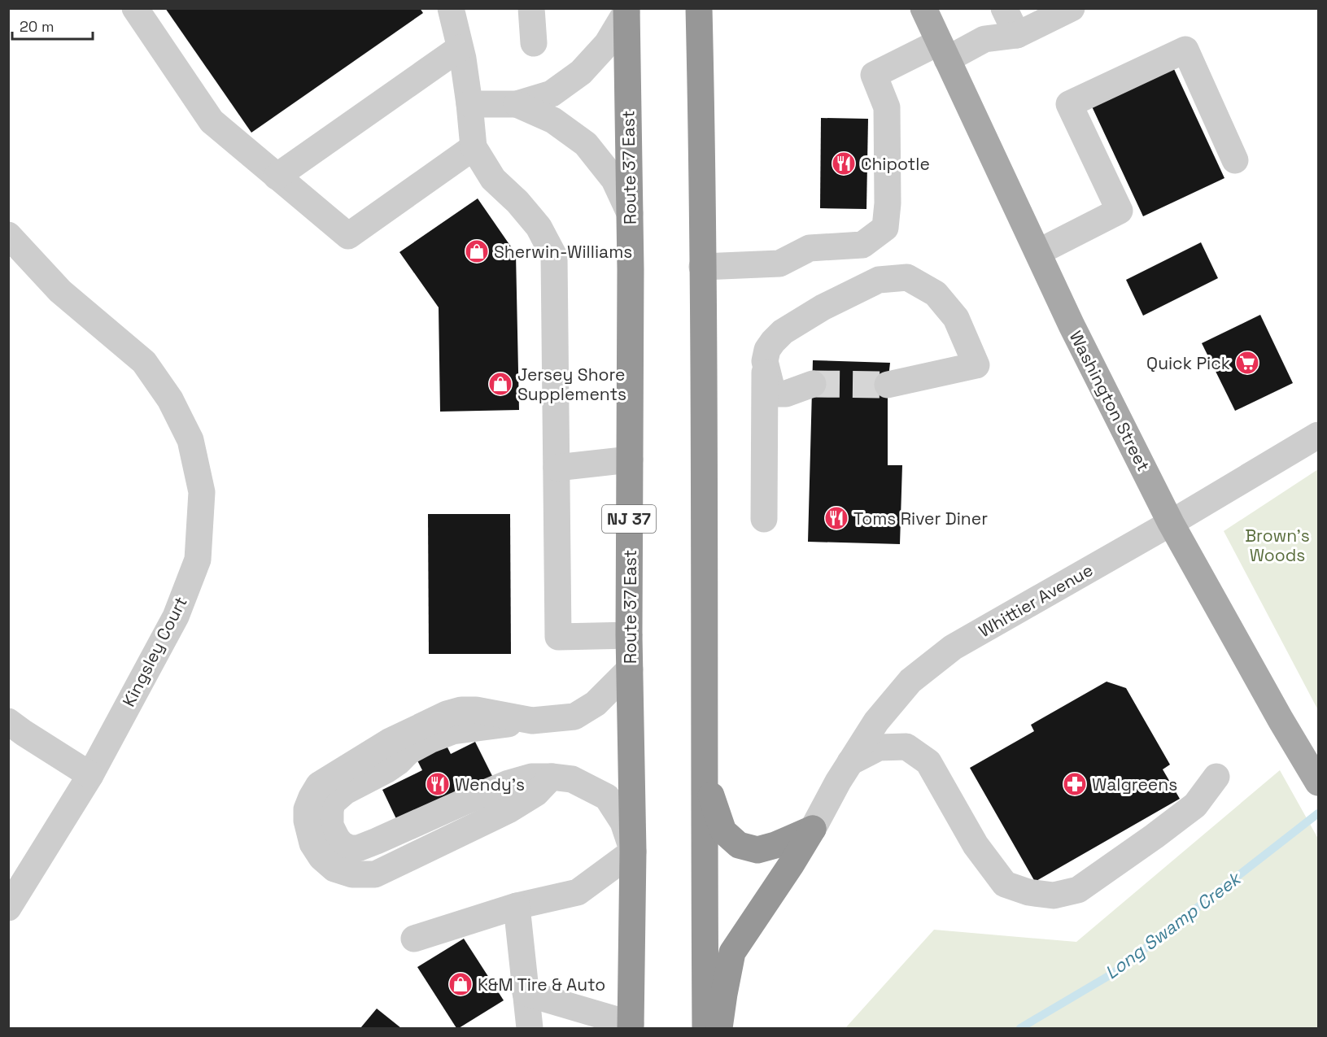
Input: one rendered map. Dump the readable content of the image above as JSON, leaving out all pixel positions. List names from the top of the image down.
{
  "streets": {
    "highway": ["Route 37 East", "NJ 37"],
    "main road": ["Washington Street"],
    "street": ["Whittier Avenue", "Kingsley Court"]
  },
  "crossings": [
    ["Washington Street", "Whittier Avenue"]
  ],
  "water": ["Long Swamp Creek"],
  "parks": ["Brown's Woods"],
  "places": {
    "restaurant": ["Chipotle", "Toms River Diner", "Wendy's"],
    "shop": ["Sherwin-Williams", "Jersey Shore Supplements", "K&M Tire & Auto"],
    "supermarket": ["Quick Pick"],
    "pharmacy": ["Walgreens"]
  },
  "scale_bar": "20 m"
}
